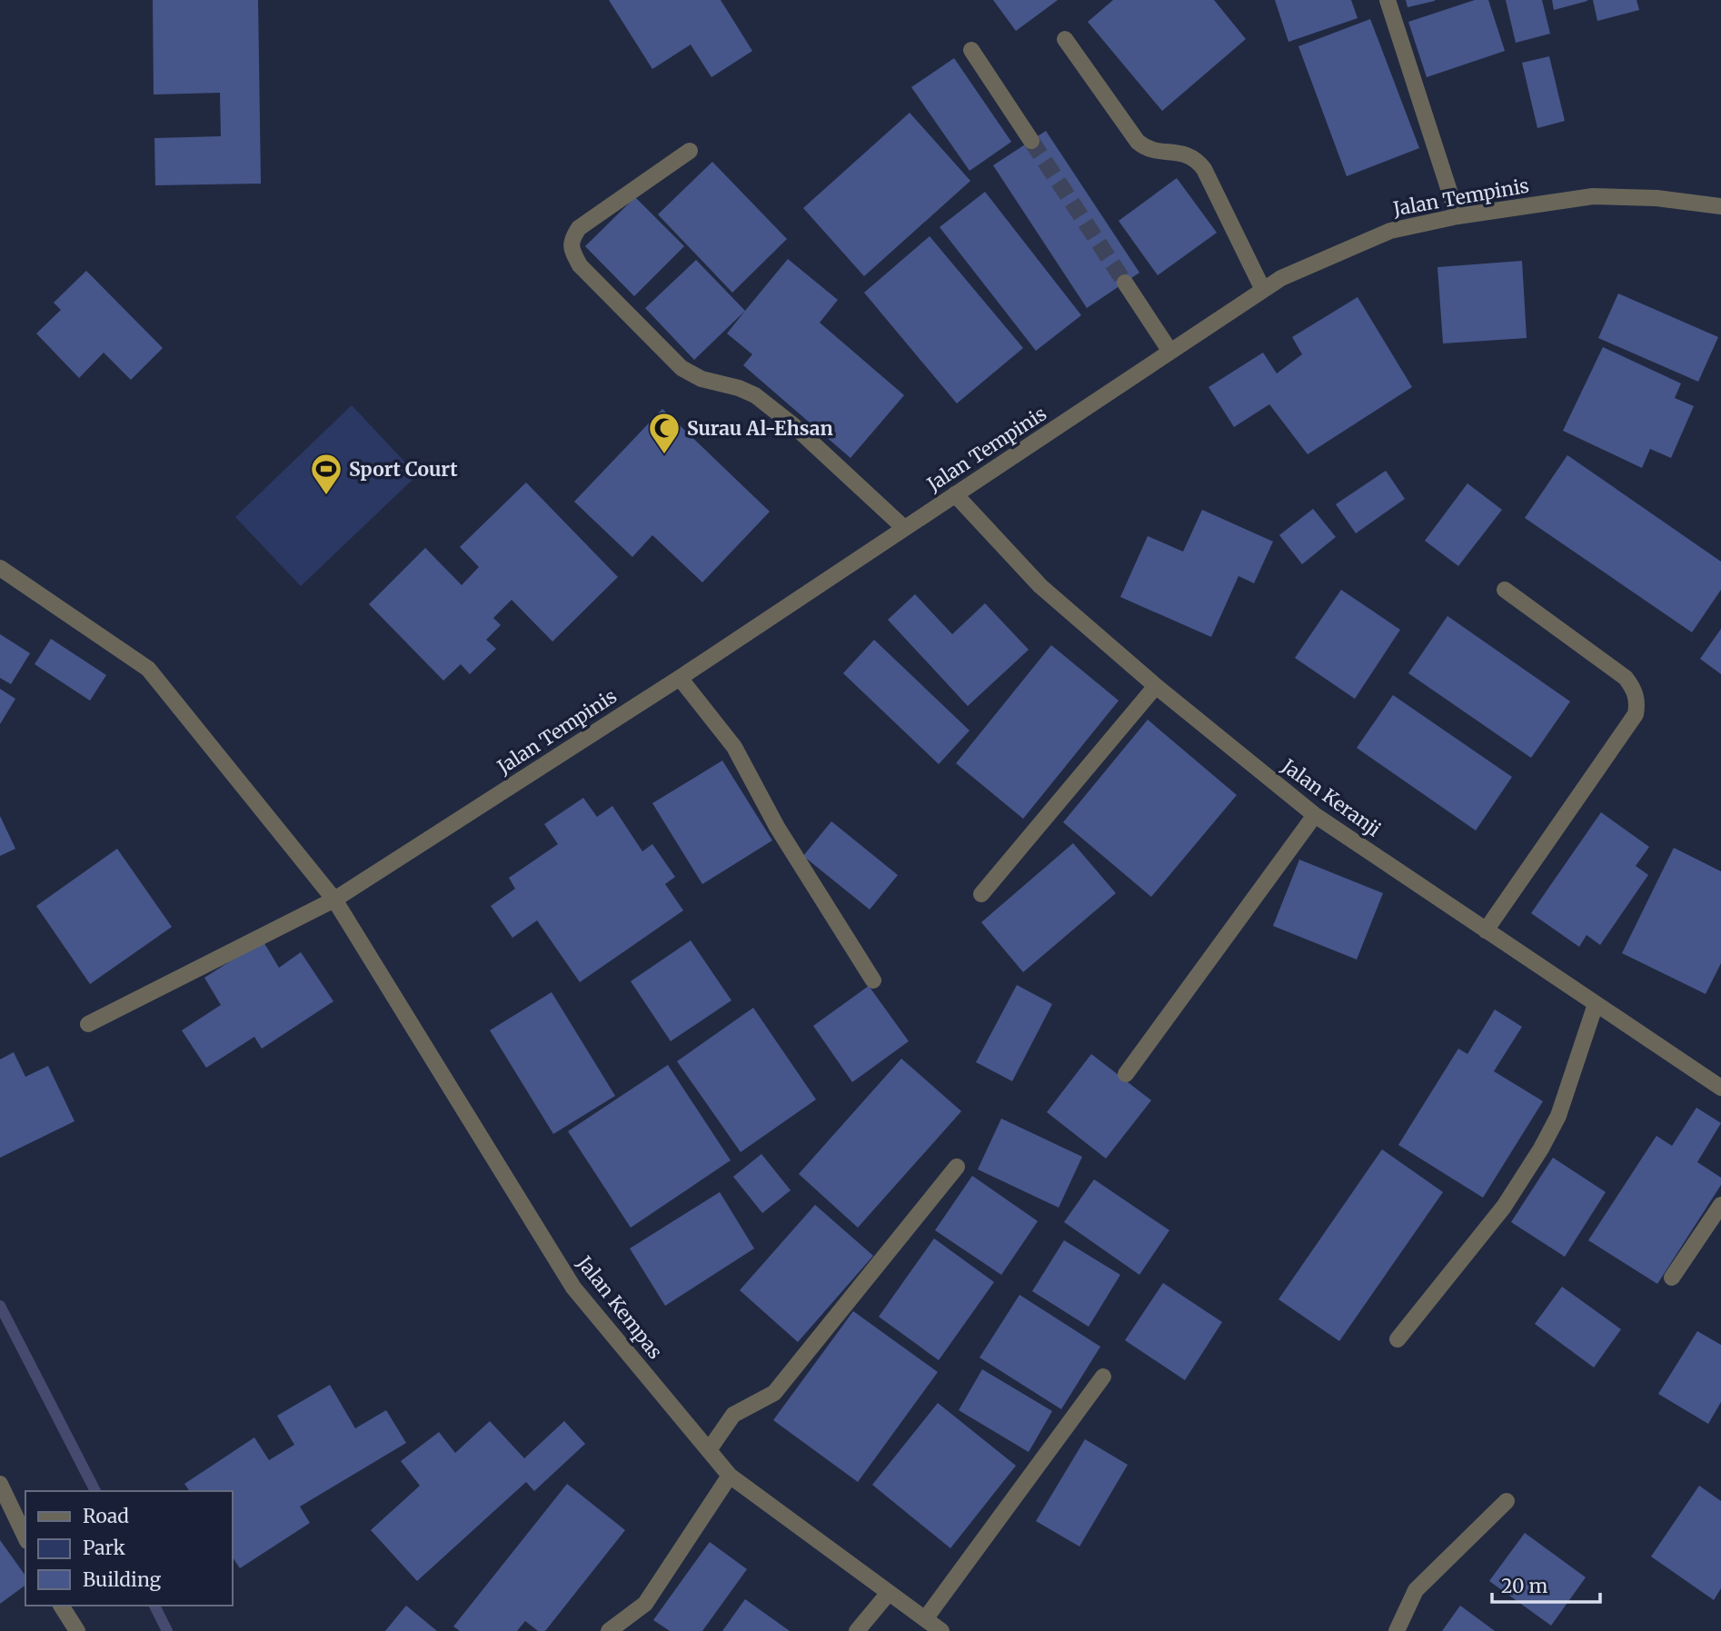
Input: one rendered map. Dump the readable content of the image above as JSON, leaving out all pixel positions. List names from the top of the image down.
{
  "streets": {
    "street": ["Jalan Tempinis", "Jalan Keranji", "Jalan Kempas"]
  },
  "crossings": [
    ["Jalan Tempinis", "Jalan Keranji"],
    ["Jalan Tempinis", "Jalan Kempas"]
  ],
  "places": {
    "mosque": ["Surau Al-Ehsan"],
    "sports": ["Sport Court"]
  },
  "legend": ["Road", "Park", "Building"],
  "scale_bar": "20 m"
}
